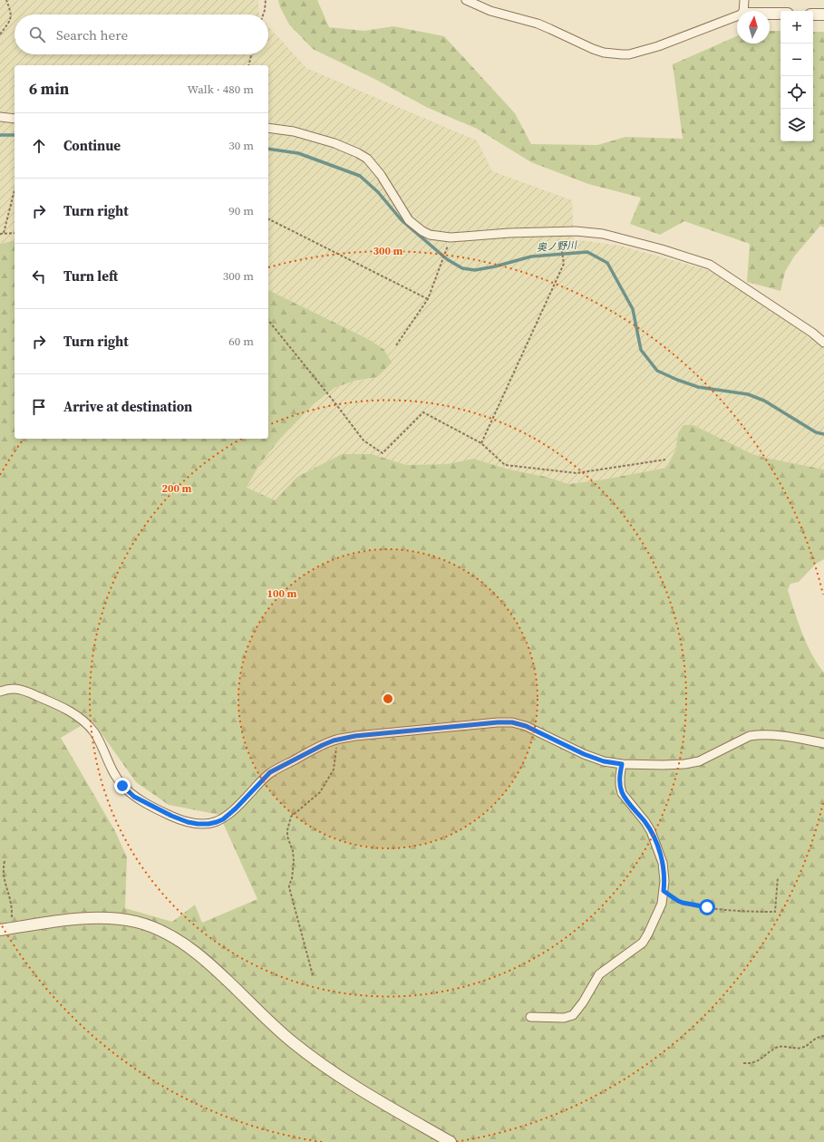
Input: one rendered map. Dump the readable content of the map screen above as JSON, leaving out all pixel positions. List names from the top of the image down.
{
  "water": ["奥ノ野川"],
  "north": "top",
  "page": {
    "map_buttons": ["+", "−"],
    "search": "Search here",
    "heading": ["6 min", "Walk · 480 m"],
    "list": [
      ["Continue", "30 m"],
      ["Turn right", "90 m"],
      ["Turn left", "300 m"],
      ["Turn right", "60 m"],
      "Arrive at destination"
    ]
  },
  "rings": ["300 m", "200 m", "100 m"]
}
